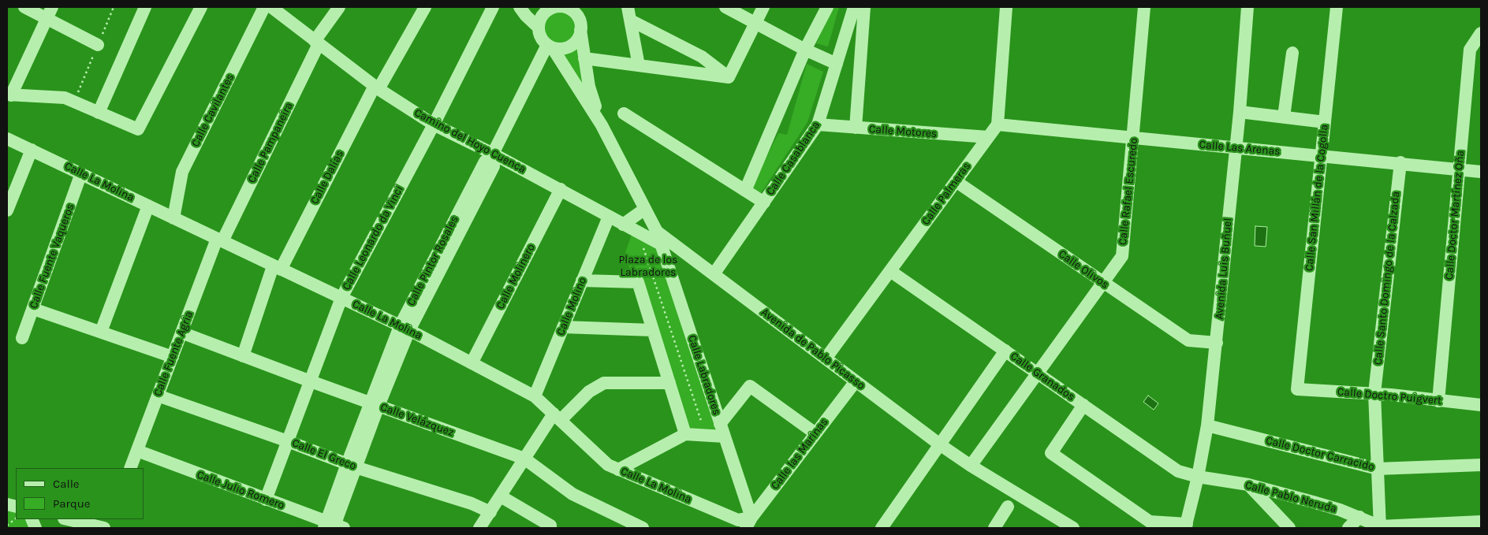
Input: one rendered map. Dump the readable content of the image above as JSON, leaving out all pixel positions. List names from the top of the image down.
{
  "streets": {
    "street": [
      "Calle Cavilantes",
      "Calle Motores",
      "Camino del Hoyo Cuenca",
      "Calle Pampaneira",
      "Calle Las Arenas",
      "Calle Casablanca",
      "Calle Dalías",
      "Calle La Molina",
      "Calle Rafael Escuredo",
      "Calle Palmeras",
      "Calle San Millán de la Cogolla",
      "Calle Doctor Martínez Oña",
      "Calle Leonardo da Vinci",
      "Calle Fuente Vaqueros",
      "Calle Pintor Rosales",
      "Avenida Luis Buñuel",
      "Calle Olivos",
      "Calle Molinero",
      "Calle Santo Domingo de la Calzada",
      "Calle Molino",
      "Avenida de Pablo Picasso",
      "Calle Fuente Agria",
      "Calle Labradores",
      "Calle Granados",
      "Calle Doctro Puigvert",
      "Calle Velázquez",
      "Calle las Marinas",
      "Calle Doctor Carracido",
      "Calle El Greco",
      "Calle Julio Romero",
      "Calle Pablo Neruda"
    ]
  },
  "crossings": [
    ["Calle Cavilantes", "Calle La Molina"],
    ["Calle Motores", "Calle Casablanca"],
    ["Calle Motores", "Calle Palmeras"],
    ["Camino del Hoyo Cuenca", "Calle Pampaneira"],
    ["Camino del Hoyo Cuenca", "Calle Dalías"],
    ["Camino del Hoyo Cuenca", "Calle Leonardo da Vinci"],
    ["Camino del Hoyo Cuenca", "Calle Pintor Rosales"],
    ["Camino del Hoyo Cuenca", "Calle Molinero"],
    ["Camino del Hoyo Cuenca", "Calle Molino"],
    ["Camino del Hoyo Cuenca", "Calle Labradores"],
    ["Calle Pampaneira", "Calle La Molina"],
    ["Calle Pampaneira", "Calle Fuente Agria"],
    ["Calle Las Arenas", "Calle Rafael Escuredo"],
    ["Calle Las Arenas", "Calle Palmeras"],
    ["Calle Las Arenas", "Calle San Millán de la Cogolla"],
    ["Calle Las Arenas", "Calle Doctor Martínez Oña"],
    ["Calle Las Arenas", "Avenida Luis Buñuel"],
    ["Calle Las Arenas", "Calle Santo Domingo de la Calzada"],
    ["Calle Casablanca", "Avenida de Pablo Picasso"],
    ["Calle Dalías", "Calle La Molina"],
    ["Calle Dalías", "Calle Velázquez"],
    ["Calle La Molina", "Calle Leonardo da Vinci"],
    ["Calle La Molina", "Calle Fuente Vaqueros"],
    ["Calle La Molina", "Calle Pintor Rosales"],
    ["Calle La Molina", "Calle Molinero"],
    ["Calle La Molina", "Calle Molino"],
    ["Calle La Molina", "Calle Fuente Agria"],
    ["Calle La Molina", "Calle Labradores"],
    ["Calle La Molina", "Calle las Marinas"],
    ["Calle Rafael Escuredo", "Calle Olivos"],
    ["Calle Rafael Escuredo", "Avenida de Pablo Picasso"],
    ["Calle Rafael Escuredo", "Calle Granados"],
    ["Calle Palmeras", "Calle Olivos"],
    ["Calle Palmeras", "Avenida de Pablo Picasso"],
    ["Calle Palmeras", "Calle Granados"],
    ["Calle San Millán de la Cogolla", "Calle Doctro Puigvert"],
    ["Calle Doctor Martínez Oña", "Calle Doctro Puigvert"],
    ["Calle Leonardo da Vinci", "Calle Velázquez"],
    ["Calle Leonardo da Vinci", "Calle El Greco"],
    ["Calle Leonardo da Vinci", "Calle Julio Romero"],
    ["Calle Pintor Rosales", "Avenida de Pablo Picasso"],
    ["Calle Pintor Rosales", "Calle Velázquez"],
    ["Calle Pintor Rosales", "Calle El Greco"],
    ["Calle Pintor Rosales", "Calle Julio Romero"],
    ["Avenida Luis Buñuel", "Calle Olivos"],
    ["Avenida Luis Buñuel", "Calle Granados"],
    ["Avenida Luis Buñuel", "Calle Doctor Carracido"],
    ["Avenida Luis Buñuel", "Calle Pablo Neruda"],
    ["Calle Santo Domingo de la Calzada", "Calle Doctro Puigvert"],
    ["Calle Santo Domingo de la Calzada", "Calle Doctor Carracido"],
    ["Calle Santo Domingo de la Calzada", "Calle Pablo Neruda"],
    ["Avenida de Pablo Picasso", "Calle Labradores"],
    ["Avenida de Pablo Picasso", "Calle las Marinas"],
    ["Calle Fuente Agria", "Calle Velázquez"],
    ["Calle Fuente Agria", "Calle El Greco"],
    ["Calle Fuente Agria", "Calle Julio Romero"],
    ["Calle Labradores", "Calle las Marinas"],
    ["Calle Granados", "Calle Pablo Neruda"]
  ],
  "parks": ["Plaza de los Labradores"],
  "legend": ["Calle", "Parque"]
}
